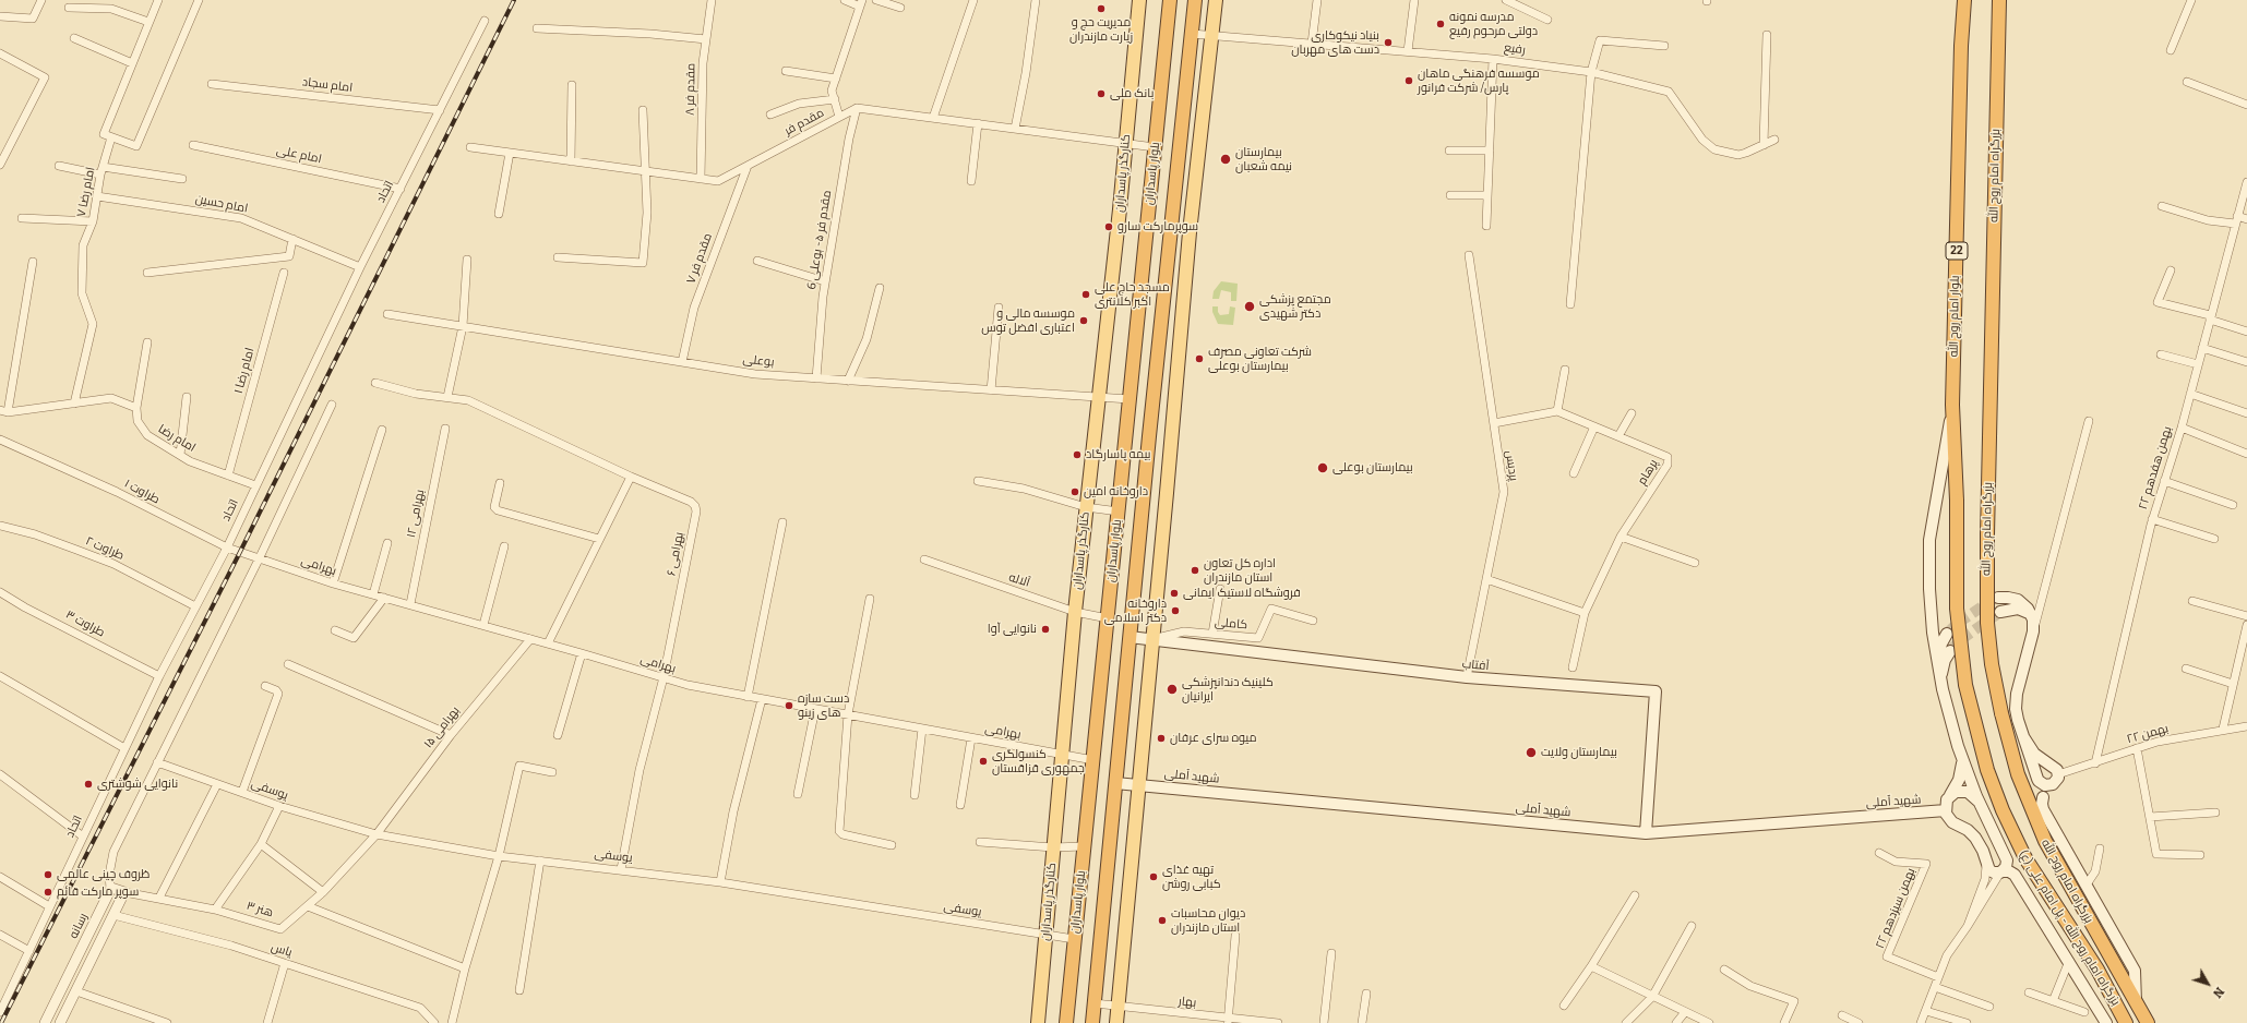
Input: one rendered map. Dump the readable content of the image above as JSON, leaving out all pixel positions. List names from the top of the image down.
{
  "streets": {
    "highway": [
      "بلوار پاسداران",
      "بزرگراه امام روح الله",
      "22",
      "بلوار امام روح الله",
      "بزرگراه امام روح الله - پل امام علی (ع)"
    ],
    "main road": ["کنارگذر پاسداران", "آفتاب", "شهید آملی"],
    "street": [
      "رفیع",
      "امام سجاد",
      "مقدم فر ۸",
      "مقدم فر",
      "امام علی",
      "امام رضا ۷",
      "اتحاد",
      "امام حسین",
      "مقدم فر ۵- بوعلی 6",
      "مقدم فر ۷",
      "بوعلی",
      "امام رضا ۱",
      "امام رضا",
      "پردیس",
      "۲۲ بهمن هفدهم",
      "پرهام",
      "طراوت ۱",
      "بهرامی ۱۲",
      "طراوت ۲",
      "بهرامی ۶",
      "بهرامی",
      "آلاله",
      "طراوت ۳",
      "کاملی",
      "بهرامی ۱۵",
      "۲۲ بهمن",
      "یوسفی",
      "۲۲ بهمن سیزدهم",
      "هنر ۳",
      "رسانه",
      "یاس",
      "بهار"
    ]
  },
  "crossings": [
    ["رفیع", "بلوار پاسداران"],
    ["امام سجاد", "اتحاد"],
    ["مقدم فر ۸", "مقدم فر"],
    ["مقدم فر", "مقدم فر ۵- بوعلی 6"],
    ["مقدم فر", "مقدم فر ۷"],
    ["امام علی", "اتحاد"],
    ["کنارگذر پاسداران", "بوعلی"],
    ["کنارگذر پاسداران", "بهرامی"],
    ["کنارگذر پاسداران", "آلاله"],
    ["کنارگذر پاسداران", "یوسفی"],
    ["بلوار پاسداران", "بوعلی"],
    ["بلوار پاسداران", "بهرامی"],
    ["بلوار پاسداران", "آلاله"],
    ["بلوار پاسداران", "آفتاب"],
    ["بلوار پاسداران", "شهید آملی"],
    ["بلوار پاسداران", "یوسفی"],
    ["بلوار پاسداران", "بهار"],
    ["امام رضا ۷", "امام حسین"],
    ["اتحاد", "امام حسین"],
    ["اتحاد", "امام رضا"],
    ["اتحاد", "طراوت ۱"],
    ["اتحاد", "طراوت ۲"],
    ["اتحاد", "بهرامی"],
    ["اتحاد", "طراوت ۳"],
    ["مقدم فر ۵- بوعلی 6", "بوعلی"],
    ["مقدم فر ۷", "بوعلی"],
    ["بلوار امام روح الله", "بزرگراه امام روح الله - پل امام علی (ع)"],
    ["امام رضا ۱", "امام رضا"],
    ["پردیس", "آفتاب"],
    ["۲۲ بهمن هفدهم", "۲۲ بهمن"],
    ["طراوت ۱", "بهرامی"],
    ["بهرامی ۱۲", "بهرامی"],
    ["بهرامی ۶", "بهرامی"],
    ["بهرامی ۶", "یوسفی"],
    ["بهرامی", "بهرامی ۱۵"],
    ["کاملی", "آفتاب"],
    ["آفتاب", "شهید آملی"],
    ["بهرامی ۱۵", "یوسفی"],
    ["بهرامی ۱۵", "هنر ۳"],
    ["یوسفی", "هنر ۳"]
  ],
  "places": [
    "مدیریت حج و زیارت مازندران",
    "مدرسه نمونه دولتی مرحوم رفیع",
    "بنیاد نیکوکاری دست های مهربان",
    "موسسه فرهنگی ماهان پارس/ شرکت فرانور",
    "بانک ملی",
    "بیمارستان نیمه شعبان",
    "سوپرمارکت سارو",
    "مسجد حاج علی اکبر کلانتری",
    "مجتمع پزشکی دکتر شهیدی",
    "موسسه مالی و اعتباری افضل توس",
    "شرکت تعاونی مصرف بیمارستان بوعلی",
    "بیمه پاسارگاد",
    "بیمارستان بوعلی",
    "داروخانه امین",
    "اداره کل تعاون استان مازندران",
    "فروشگاه لاستیک ایمانی",
    "داروخانه دکتر اسلامی",
    "نانوایی آوا",
    "کلینیک دندانپزشکی ایرانیان",
    "دست سازه های زینو",
    "میوه سرای عرفان",
    "بیمارستان ولایت",
    "کنسولگری جمهوری قزاقستان",
    "نانوایی شوشتری",
    "ظروف چینی عالمی",
    "تهیه غذای کبابی روشن",
    "سوپر مارکت قائم",
    "دیوان محاسبات استان مازندران"
  ],
  "north": "bottom right"
}
